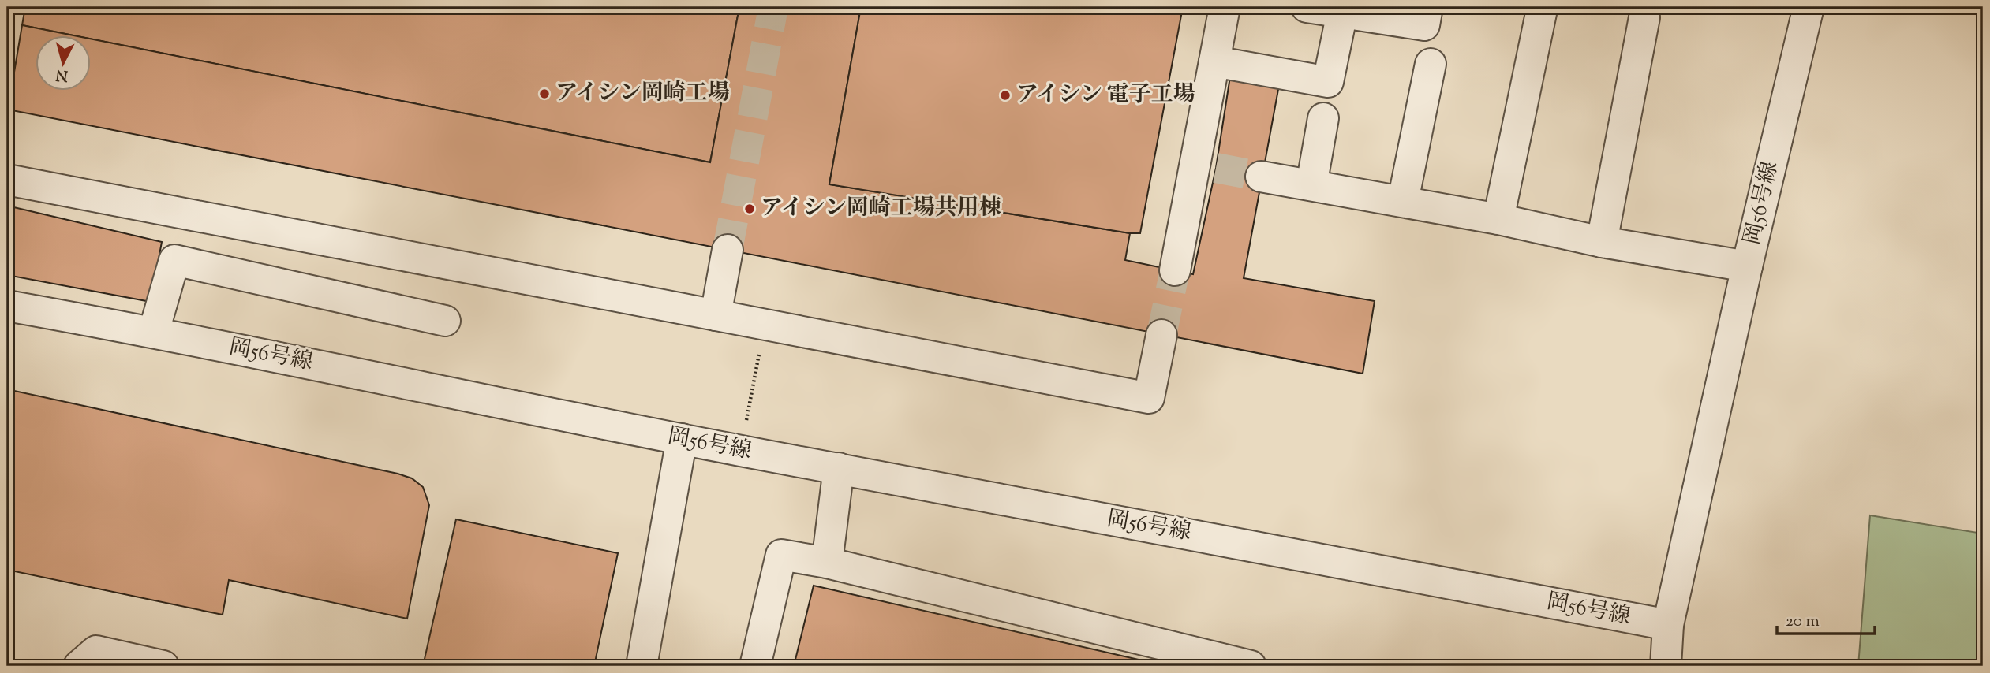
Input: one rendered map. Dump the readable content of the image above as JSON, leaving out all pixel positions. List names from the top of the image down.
{
  "streets": {
    "street": ["岡56号線"]
  },
  "places": ["アイシン岡崎工場", "アイシン 電子工場", "アイシン岡崎工場共用棟"],
  "scale_bar": "20 m",
  "north": "bottom"
}
